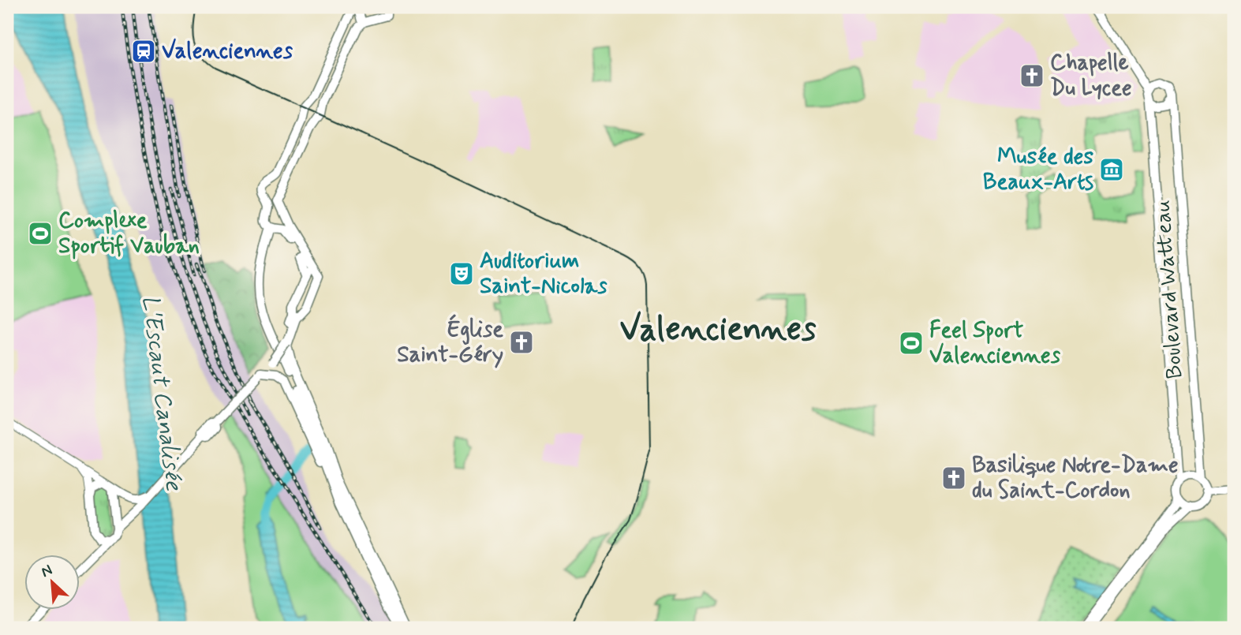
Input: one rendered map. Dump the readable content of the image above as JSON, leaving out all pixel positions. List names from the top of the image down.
{
  "streets": {
    "main road": ["Boulevard Watteau"]
  },
  "districts": ["Valenciennes"],
  "water": ["L'Escaut Canalisée"],
  "places": {
    "station": ["Valenciennes"],
    "church": ["Chapelle Du Lycee", "Église Saint-Géry", "Basilique Notre-Dame du Saint-Cordon"],
    "museum": ["Musée des Beaux-Arts"],
    "sports": ["Complexe Sportif Vauban", "Feel Sport Valenciennes"],
    "theatre": ["Auditorium Saint-Nicolas"]
  },
  "north": "top left"
}
